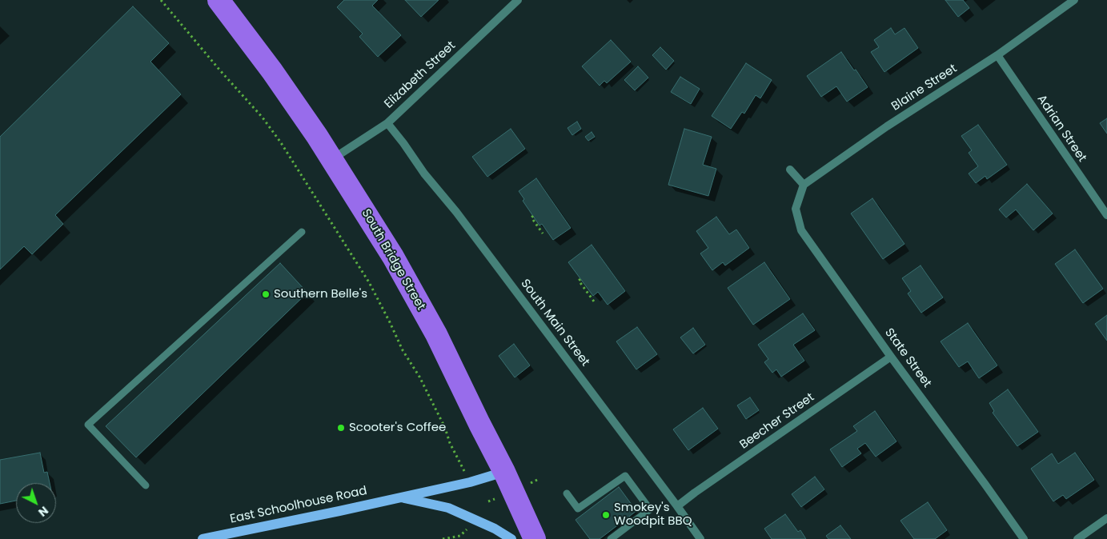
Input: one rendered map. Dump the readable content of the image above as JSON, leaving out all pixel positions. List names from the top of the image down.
{
  "streets": {
    "highway": ["South Bridge Street"],
    "main road": ["East Schoolhouse Road"],
    "street": [
      "Elizabeth Street",
      "Blaine Street",
      "Adrian Street",
      "South Main Street",
      "State Street",
      "Beecher Street"
    ]
  },
  "crossings": [
    ["Elizabeth Street", "South Bridge Street"],
    ["Elizabeth Street", "South Main Street"],
    ["Blaine Street", "Adrian Street"],
    ["Blaine Street", "State Street"],
    ["South Bridge Street", "East Schoolhouse Road"],
    ["South Main Street", "Beecher Street"],
    ["State Street", "Beecher Street"]
  ],
  "places": ["Southern Belle's", "Scooter's Coffee", "Smokey's Woodpit BBQ"],
  "north": "bottom right"
}
